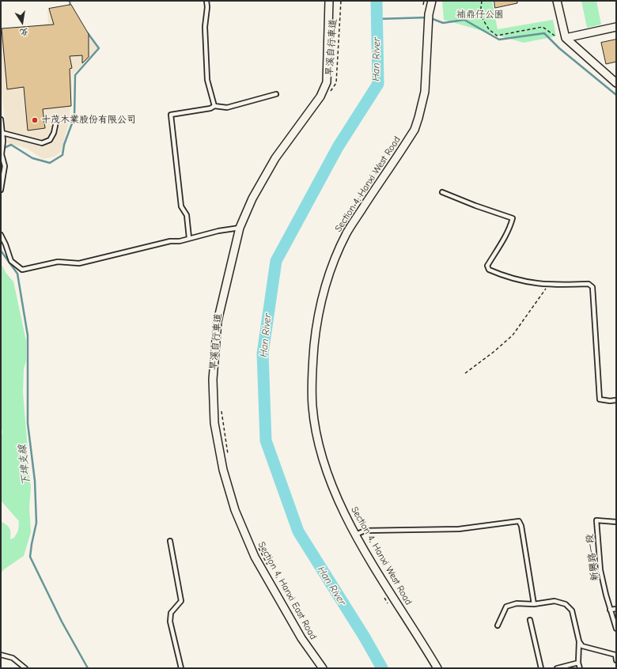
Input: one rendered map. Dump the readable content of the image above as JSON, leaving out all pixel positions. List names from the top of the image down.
{
  "streets": {
    "street": ["Section 4, Hanxi West Road", "Section 4, Hanxi East Road"],
    "lane": ["新興路一段"],
    "path": ["旱溪自行車道"]
  },
  "water": ["Han River", "下埤支線"],
  "parks": ["補鼎仔公園"],
  "places": ["十茂木業股份有限公司"],
  "north": "bottom"
}
